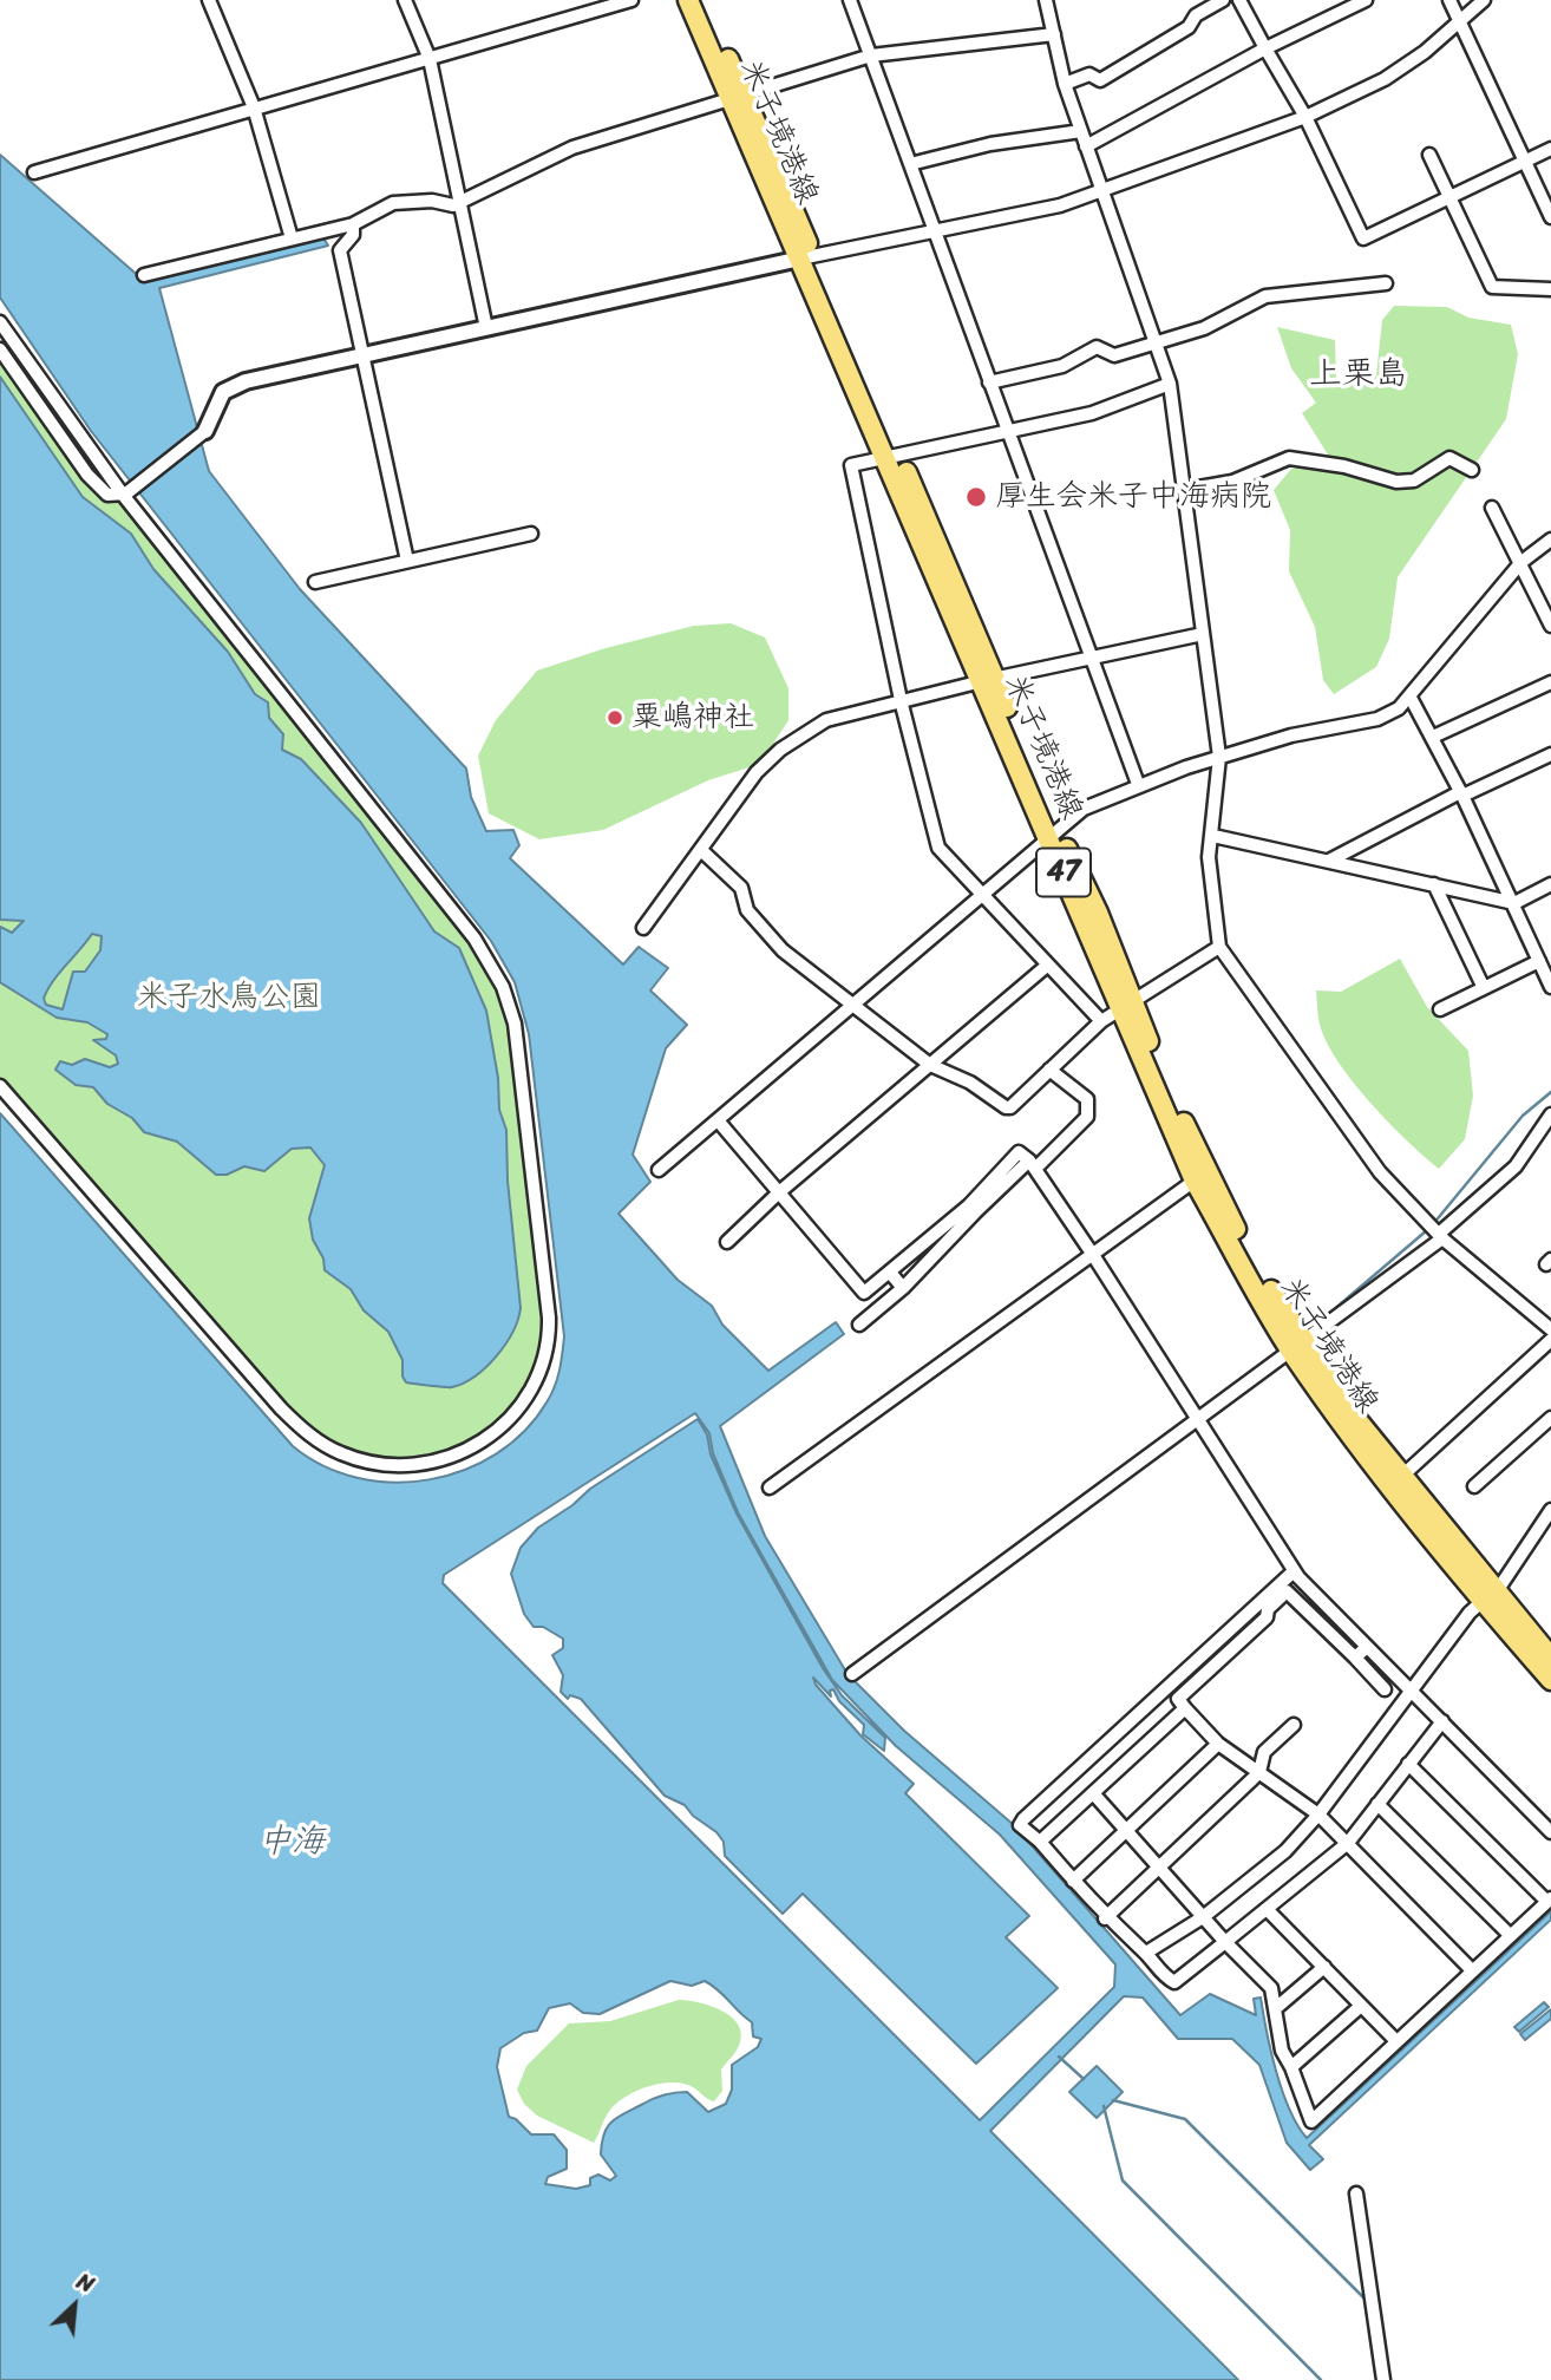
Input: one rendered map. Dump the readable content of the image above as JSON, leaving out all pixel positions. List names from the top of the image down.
{
  "streets": {
    "main road": ["米子境港線", "47"]
  },
  "districts": ["上栗島"],
  "water": ["中海"],
  "parks": ["米子水鳥公園"],
  "places": ["厚生会米子中海病院", "粟嶋神社"],
  "north": "top right"
}
